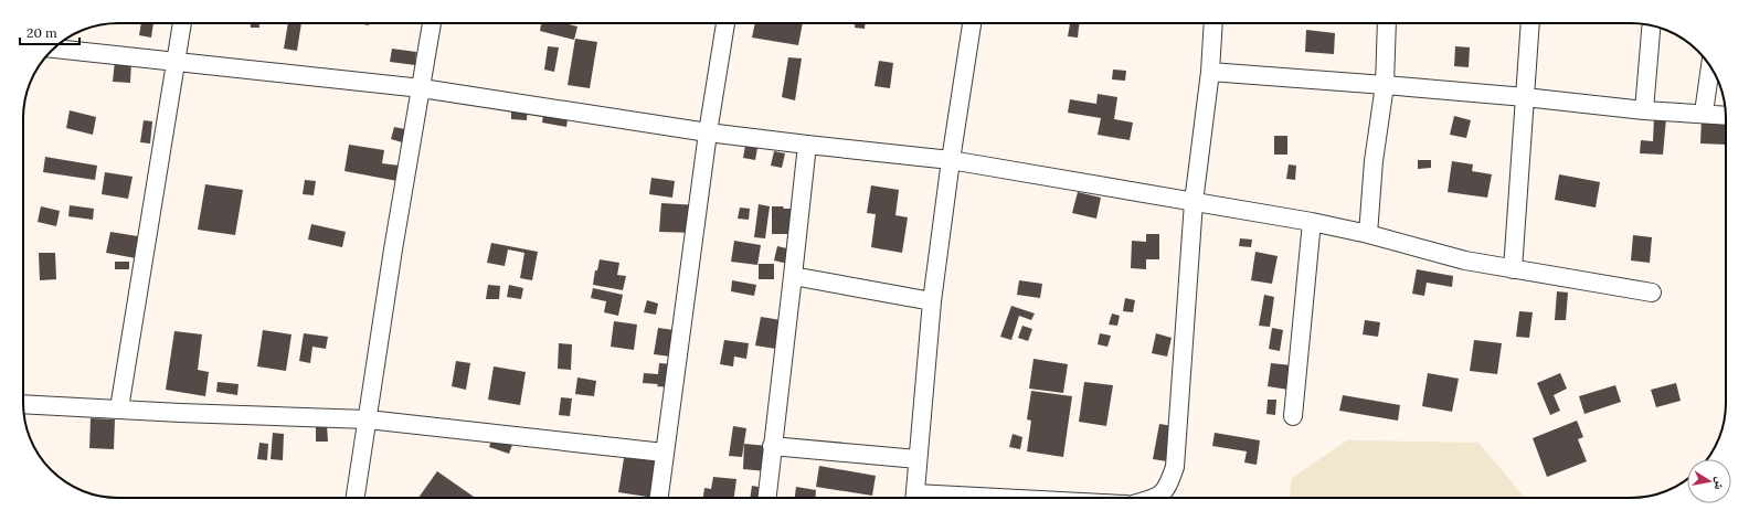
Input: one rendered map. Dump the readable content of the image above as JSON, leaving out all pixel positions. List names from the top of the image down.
{
  "scale_bar": "20 m",
  "north": "right"
}
